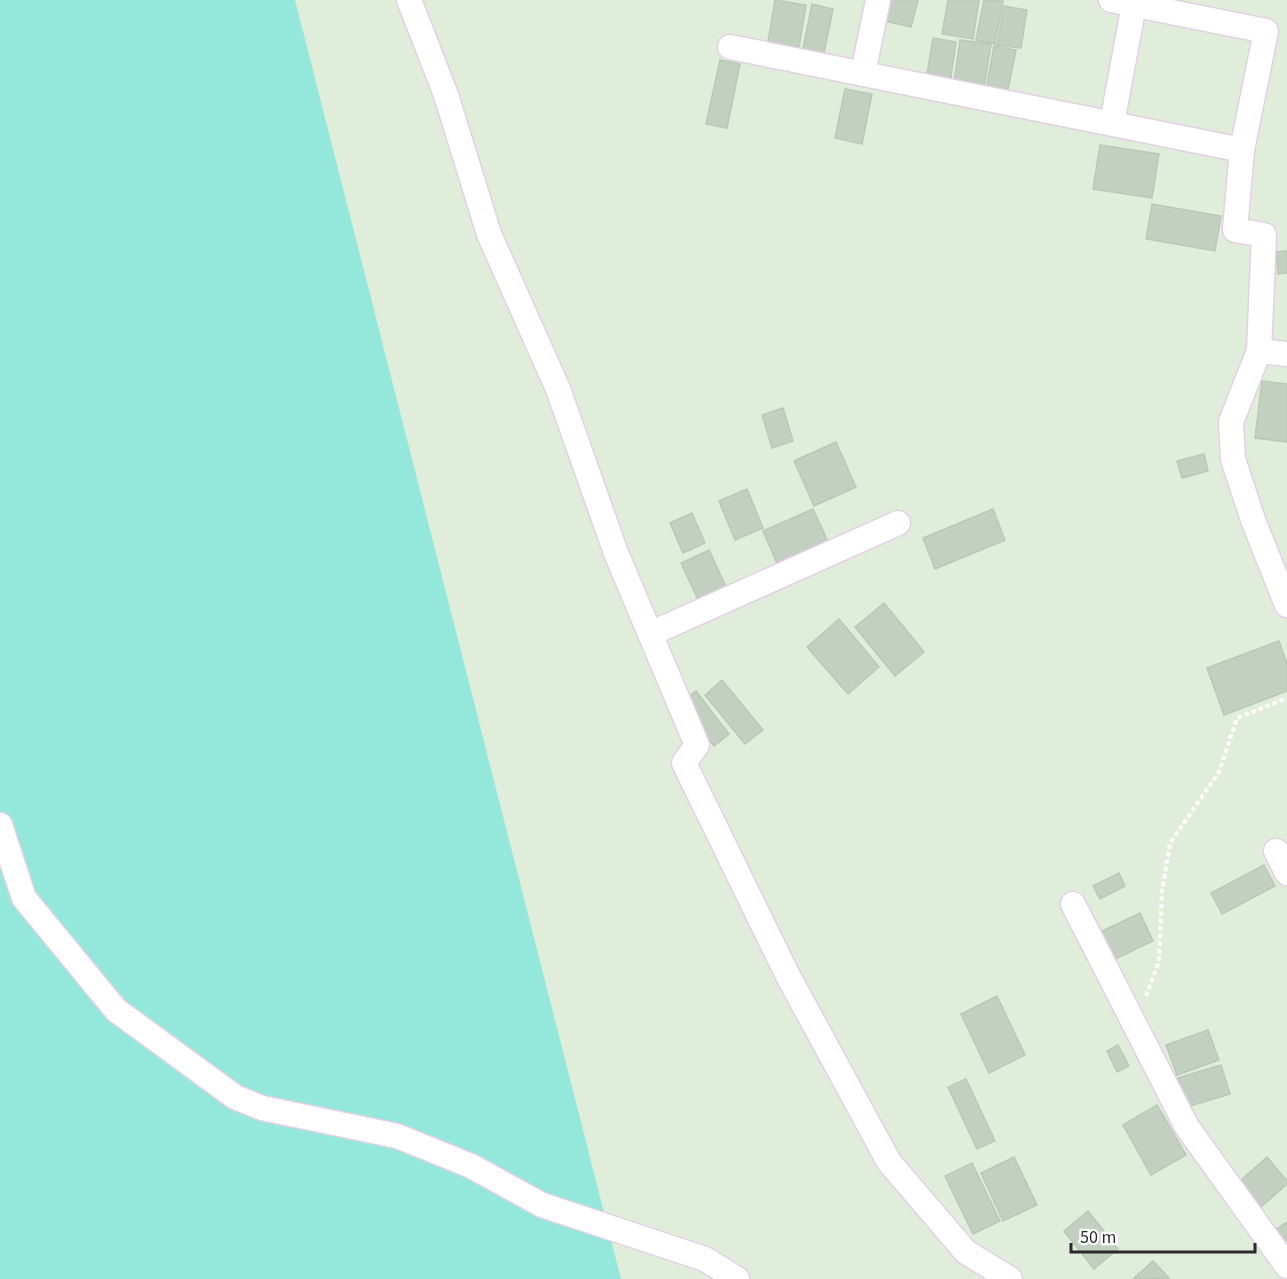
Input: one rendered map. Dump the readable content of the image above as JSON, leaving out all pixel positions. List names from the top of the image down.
{
  "scale_bar": "50 m"
}
